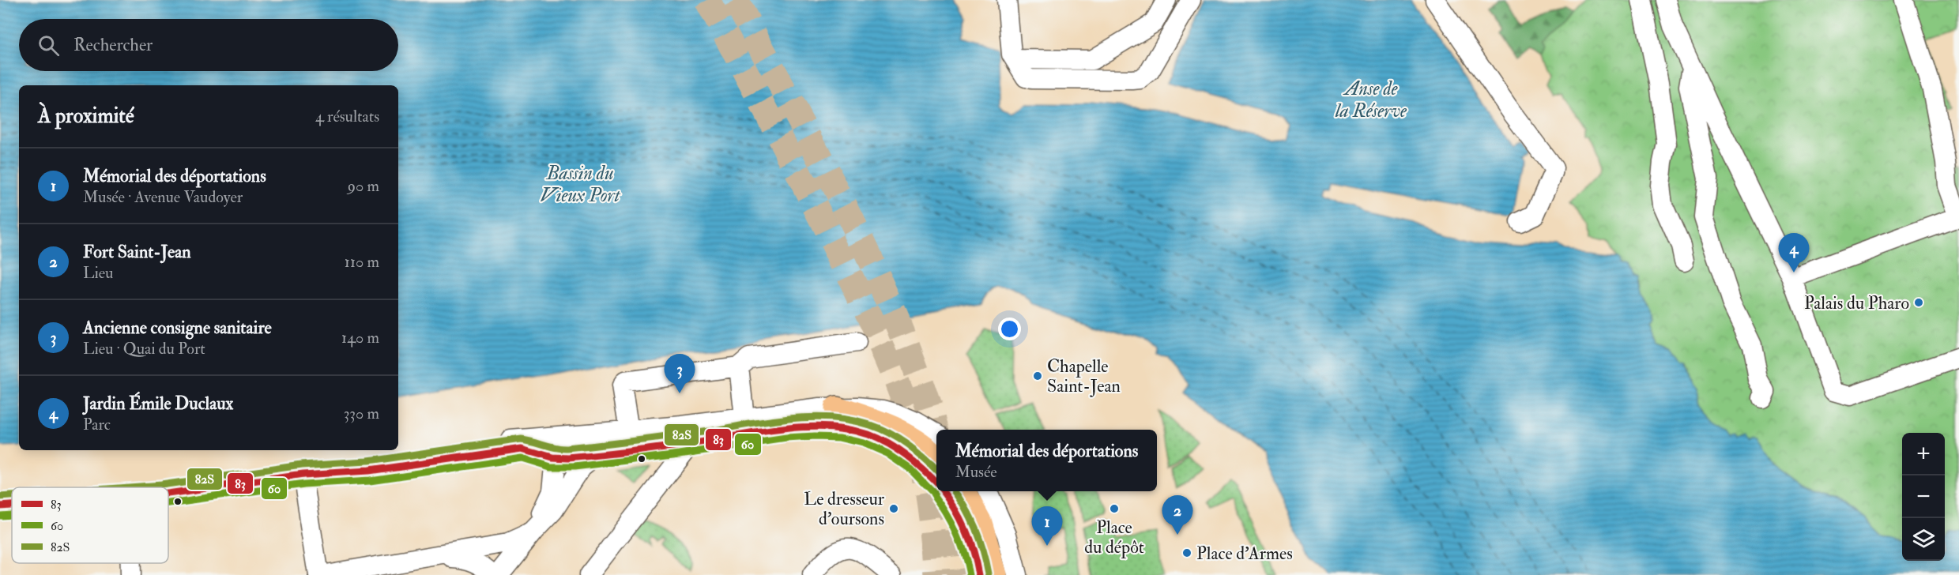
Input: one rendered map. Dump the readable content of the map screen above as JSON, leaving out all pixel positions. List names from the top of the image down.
{
  "water": ["Anse de la Réserve", "Bassin du Vieux Port"],
  "places": [
    "Palais du Pharo",
    "Chapelle Saint-Jean",
    "Le dresseur d'oursons",
    "Place du dépôt",
    "Place d'Armes"
  ],
  "lines": ["transit line 82S", "transit line 83", "transit line 60"],
  "legend": ["83", "60", "82S"],
  "page": {
    "search": "Rechercher",
    "heading": ["À proximité", "4 résultats"],
    "list": [
      {
        "mark": "1",
        "name": "Mémorial des déportations",
        "note": "Musée · Avenue Vaudoyer",
        "value": "90 m"
      },
      {
        "mark": "2",
        "name": "Fort Saint-Jean",
        "note": "Lieu",
        "value": "110 m"
      },
      {
        "mark": "3",
        "name": "Ancienne consigne sanitaire",
        "note": "Lieu · Quai du Port",
        "value": "140 m"
      },
      {
        "mark": "4",
        "name": "Jardin Émile Duclaux",
        "note": "Parc",
        "value": "330 m"
      }
    ],
    "pins": [
      "4",
      "3",
      "2",
      "1"
    ],
    "popup": ["Mémorial des déportations", "Musée"],
    "map_buttons": ["+", "−"]
  }
}
